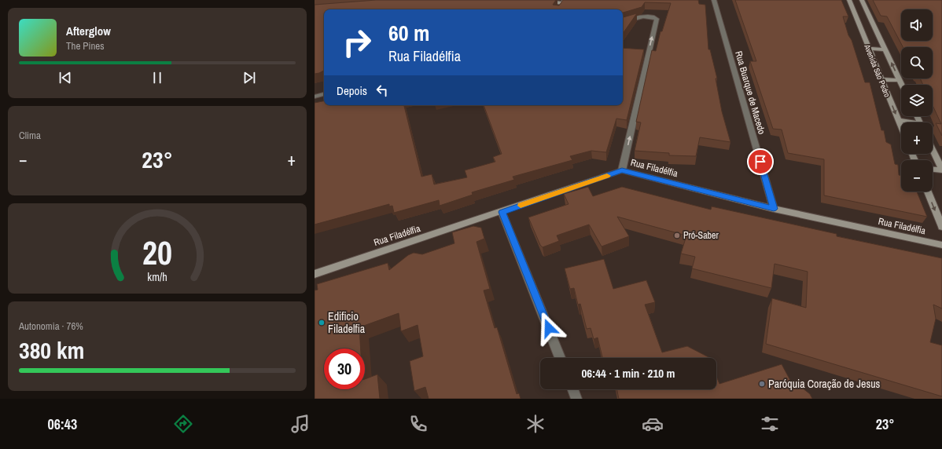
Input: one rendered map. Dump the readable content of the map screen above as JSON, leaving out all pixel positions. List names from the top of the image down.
{
  "streets": {
    "street": ["Avenida São Pedro", "Rua Buarque de Macedo", "Rua Filadélfia"]
  },
  "crossings": [
    ["Rua Buarque de Macedo", "Rua Filadélfia"]
  ],
  "places": ["Pró-Saber", "Edificio Filadelfia", "Paróquia Coração de Jesus"],
  "page": {
    "map_buttons": ["+", "−"],
    "turn": ["60 m", "Rua Filadélfia"],
    "song": ["Afterglow", "The Pines"],
    "then": "Depois",
    "tile": [
      "Clima",
      ["Autonomia · 76%", "380 km"]
    ],
    "heat": ["−", "23°", "+"],
    "limit": "30",
    "trip": "06:44 · 1 min · 210 m",
    "tabs": ["06:43", "23°"],
    "gauge": ["20", "km/h"]
  }
}
